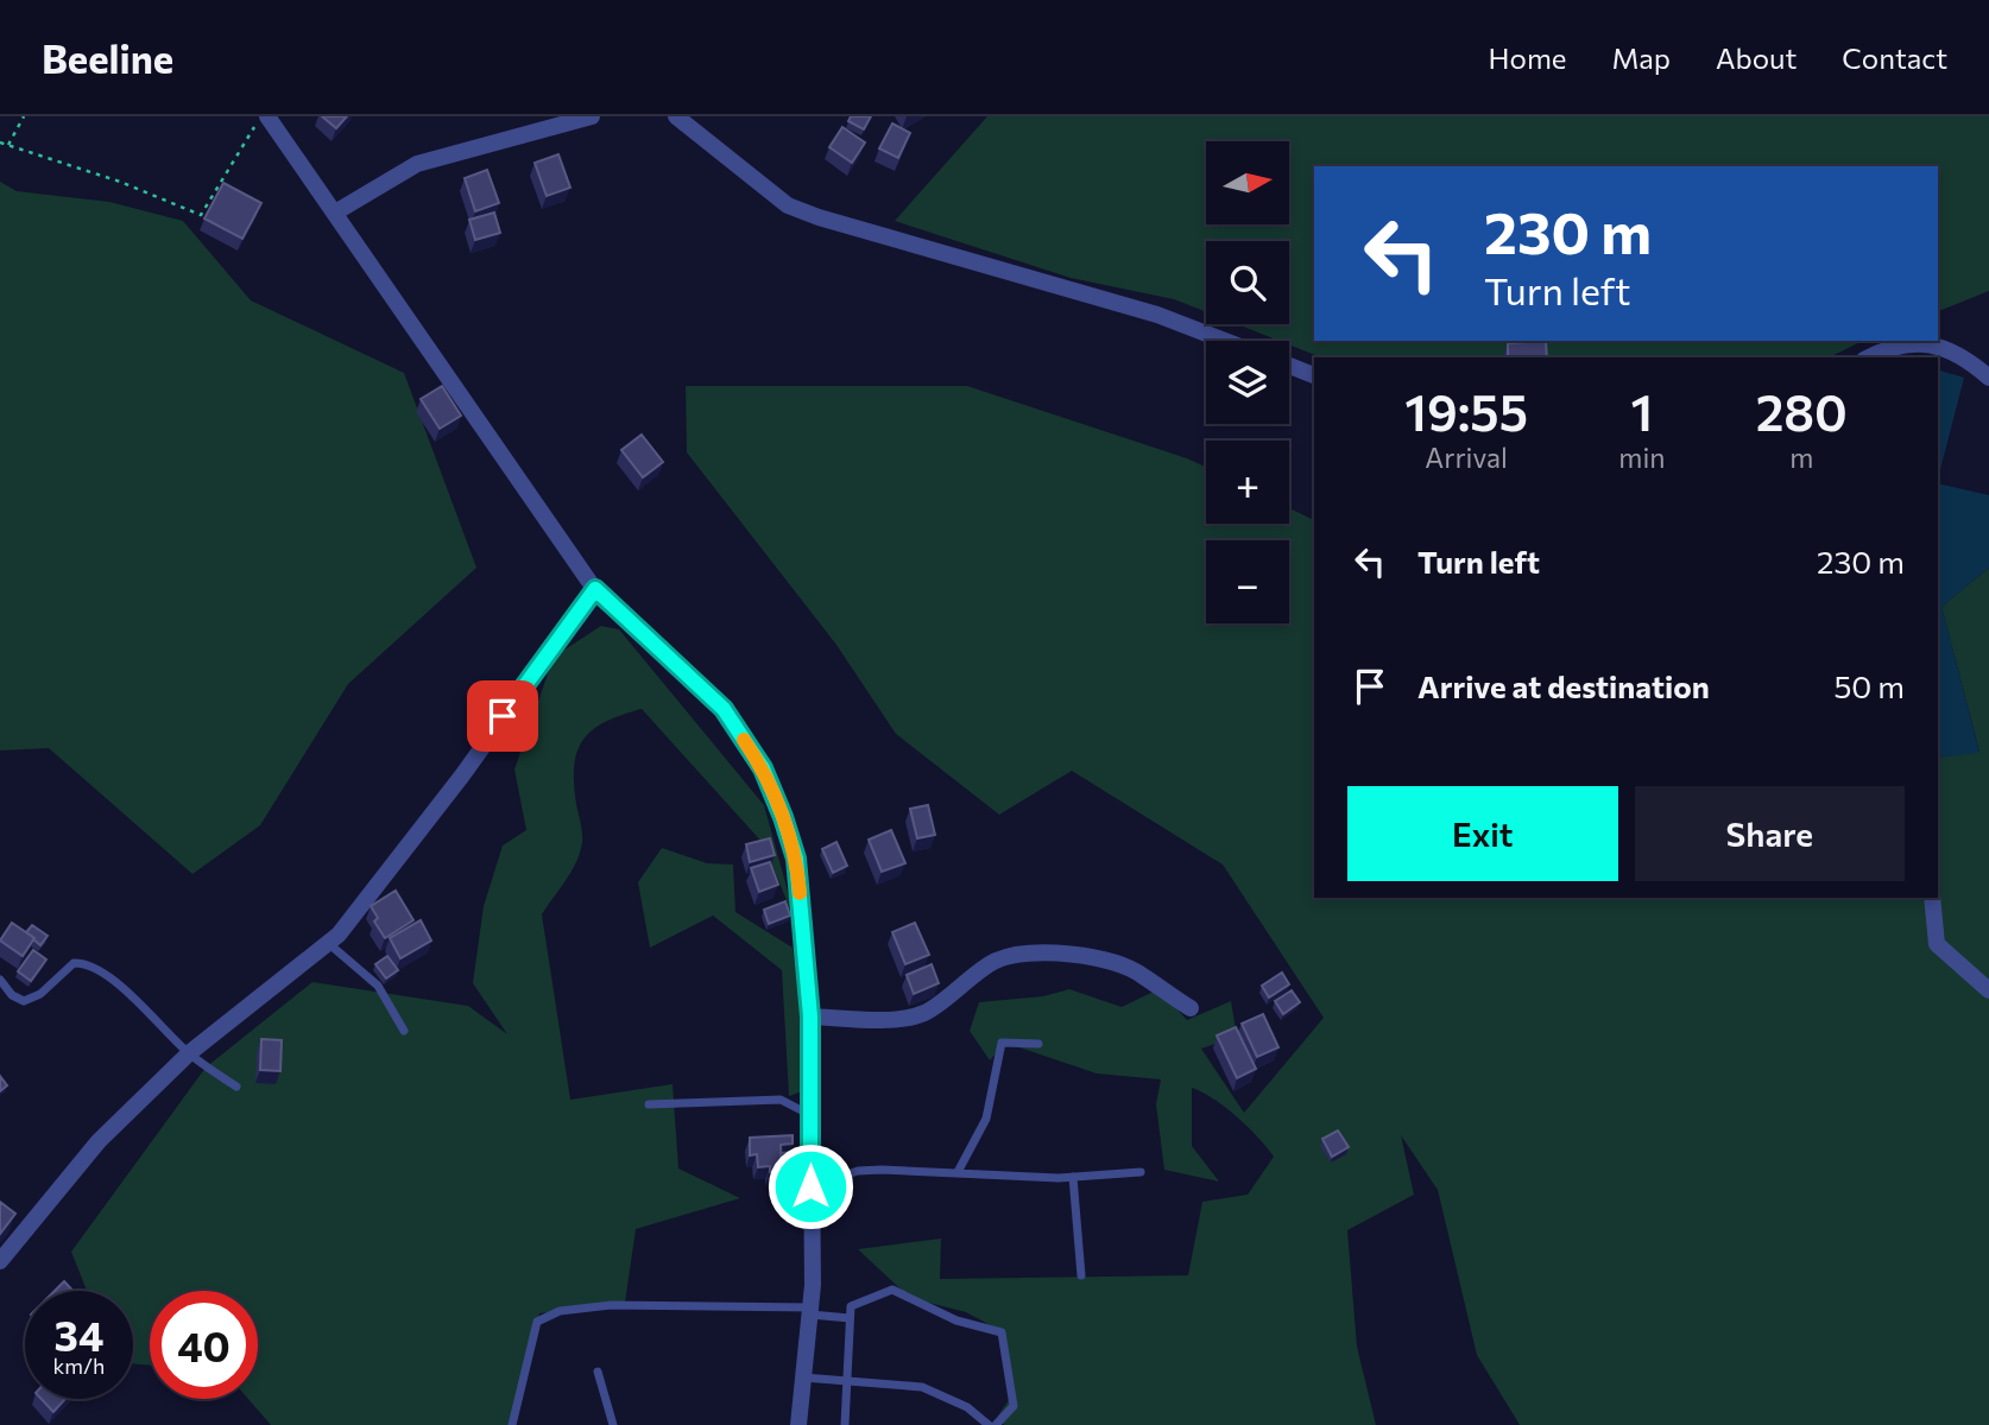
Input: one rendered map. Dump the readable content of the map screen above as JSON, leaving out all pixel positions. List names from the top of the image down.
{
  "north": "right",
  "page": {
    "header": "Beeline",
    "nav": [
      "Home",
      "Map",
      "About",
      "Contact"
    ],
    "map_buttons": ["+", "−"],
    "turn": ["230 m", "Turn left"],
    "eta": [
      "19:55",
      "Arrival",
      "1",
      "min",
      "280",
      "m"
    ],
    "list": [
      {
        "name": "Turn left",
        "value": "230 m"
      },
      {
        "name": "Arrive at destination",
        "value": "50 m"
      }
    ],
    "buttons": ["Exit", "Share"],
    "speed": "34 km/h",
    "limit": "40"
  }
}
